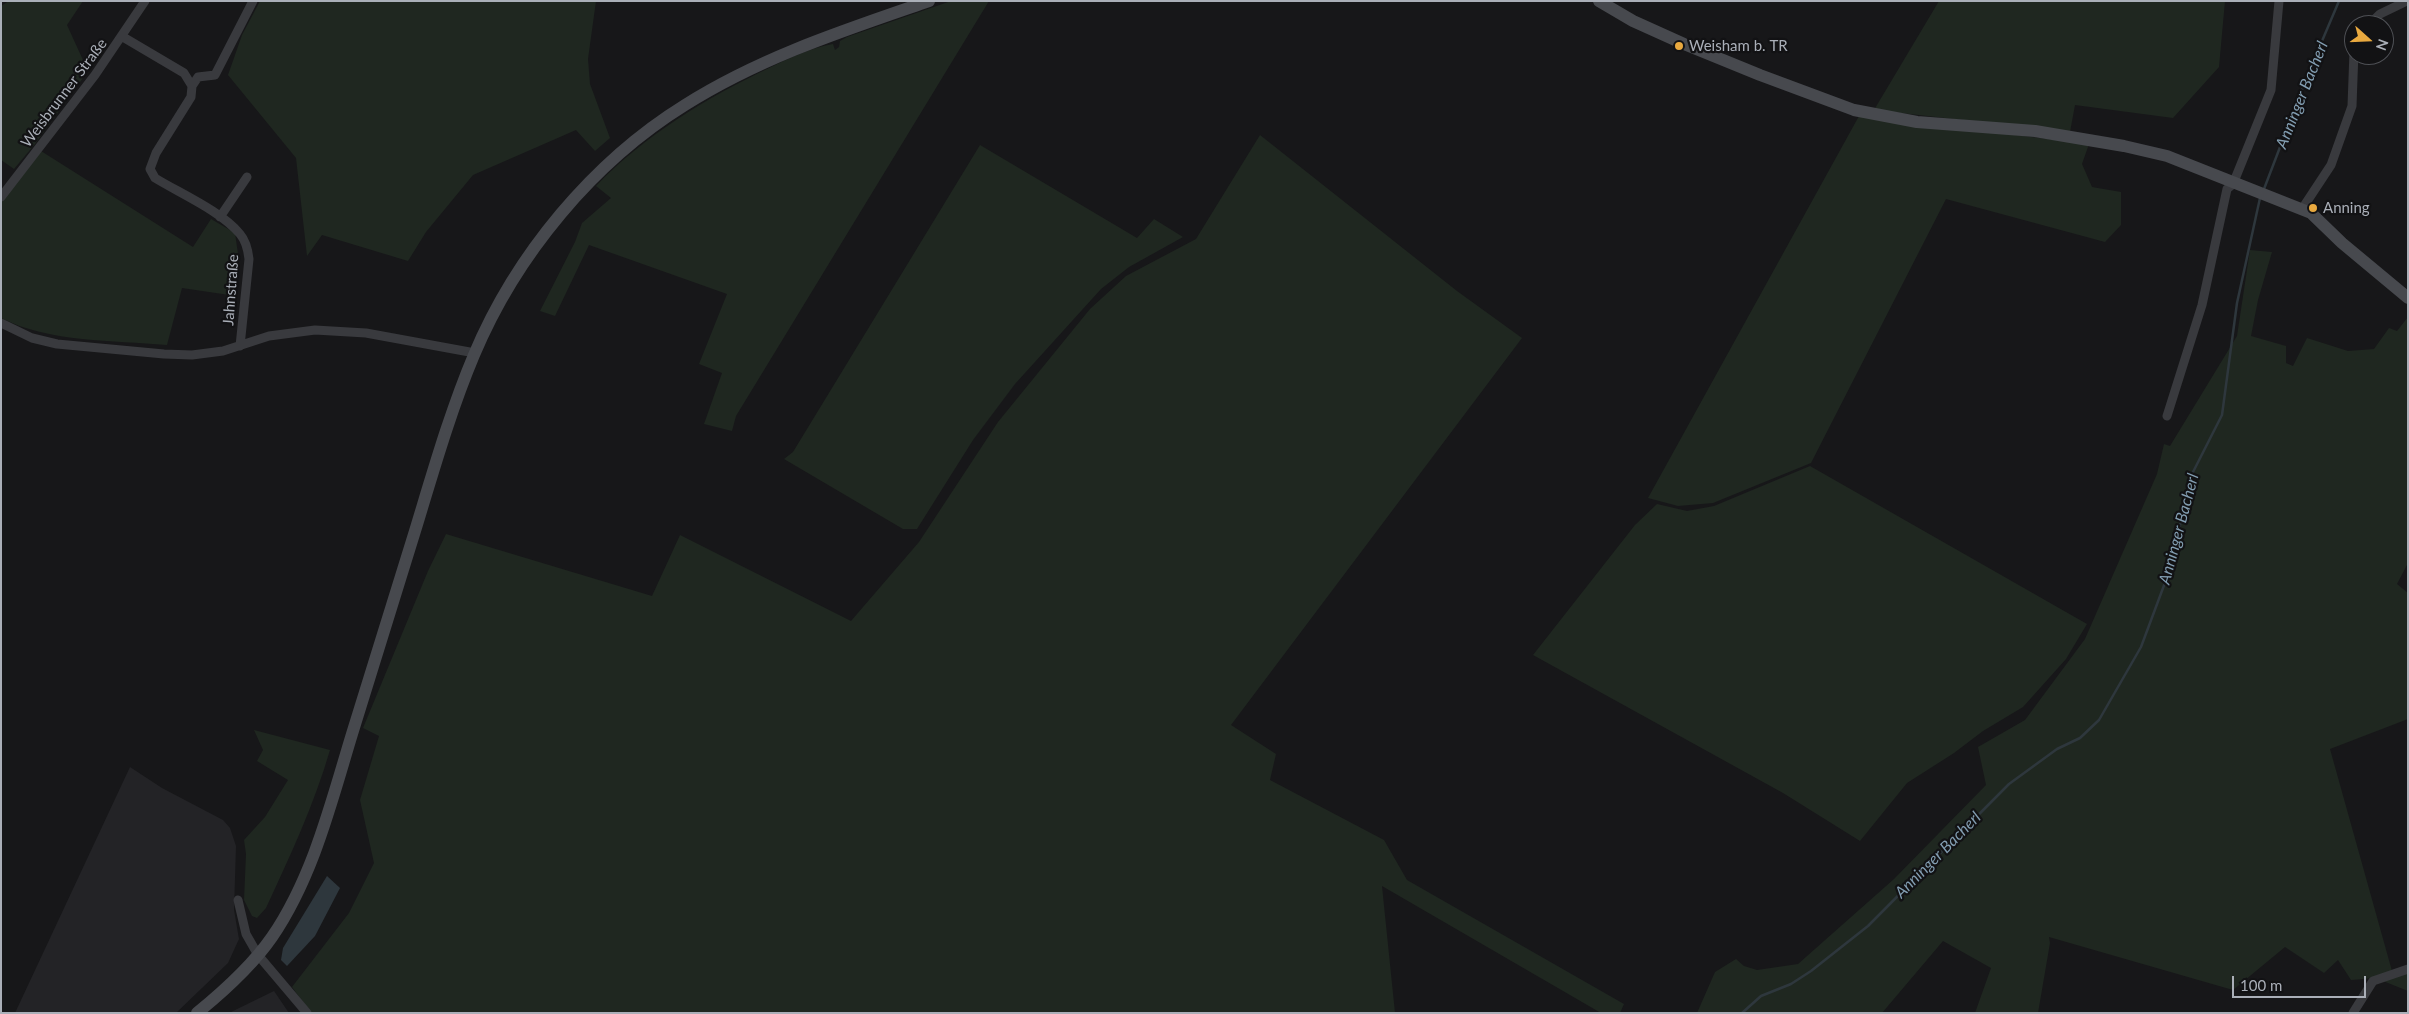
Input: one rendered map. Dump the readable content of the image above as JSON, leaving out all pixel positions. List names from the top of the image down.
{
  "streets": {
    "street": ["Weisbrunner Straße", "Jahnstraße"]
  },
  "water": ["Anninger Bacherl"],
  "places": ["Weisham b. TR", "Anning"],
  "scale_bar": "100 m",
  "north": "right"
}
